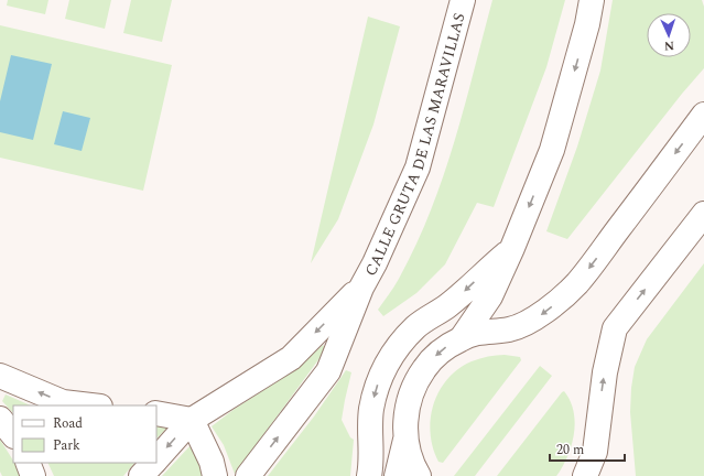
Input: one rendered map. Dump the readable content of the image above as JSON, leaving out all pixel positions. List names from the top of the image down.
{
  "streets": {
    "main road": ["CALLE GRUTA DE LAS MARAVILLAS"]
  },
  "legend": ["Road", "Park"],
  "scale_bar": "20 m",
  "north": "bottom"
}
